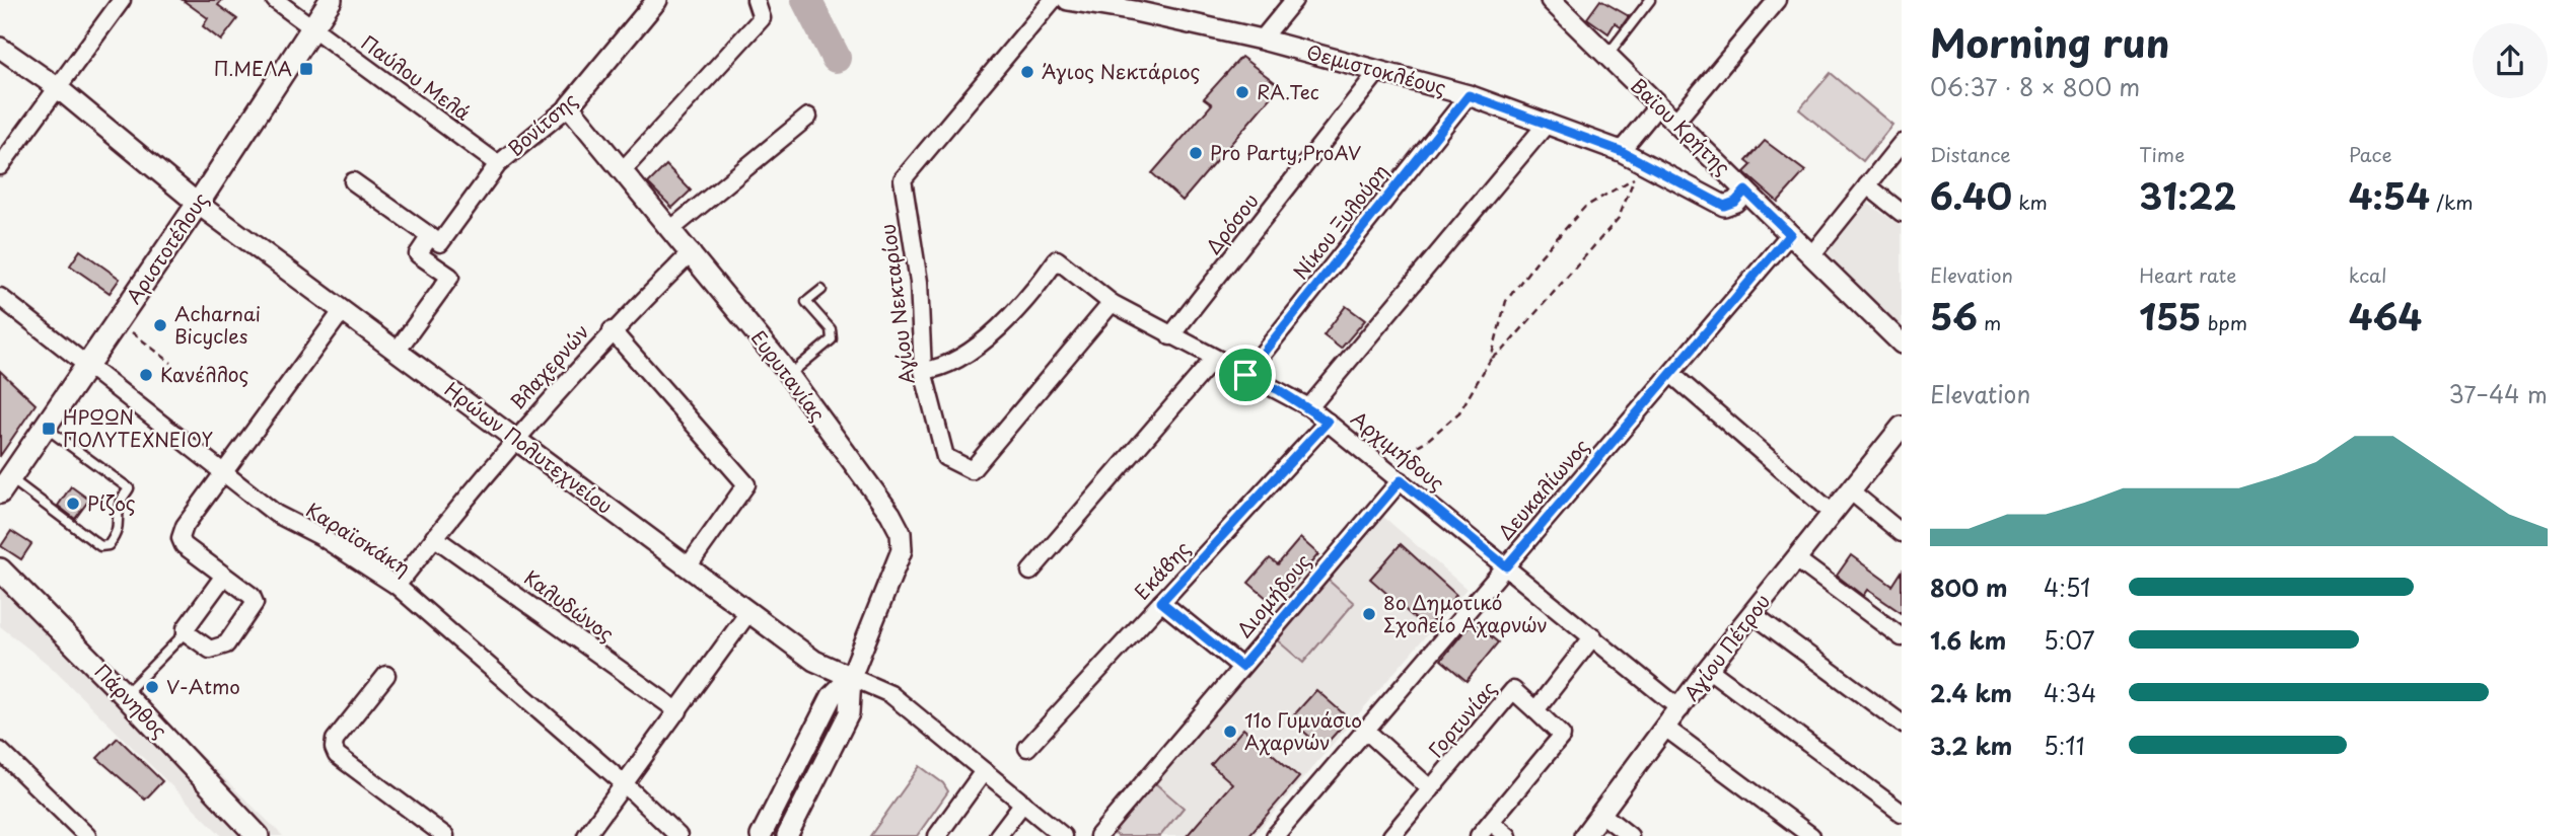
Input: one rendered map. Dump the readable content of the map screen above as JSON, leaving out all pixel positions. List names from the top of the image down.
{
  "streets": {
    "main road": ["Αριστοτέλους", "Πάρνηθος"],
    "street": [
      "Θεμιστοκλέους",
      "Παύλου Μελά",
      "Βονίτσης",
      "Βαϊου Κρήτης",
      "Νίκου Ξυλούρη",
      "Δρόσου",
      "Αγίου Νεκταρίου",
      "Βλαχερνών",
      "Ευρυτανίας",
      "Ηρώων Πολυτεχνείου",
      "Αρχιμήδους",
      "Δευκαλίωνος",
      "Καραϊσκάκη",
      "Εκάβης",
      "Διομήδους",
      "Καλυδώνος",
      "Αγίου Πέτρου",
      "Γορτυνίας"
    ]
  },
  "crossings": [
    ["Θεμιστοκλέους", "Βαϊου Κρήτης"],
    ["Θεμιστοκλέους", "Νίκου Ξυλούρη"],
    ["Θεμιστοκλέους", "Δρόσου"],
    ["Παύλου Μελά", "Βονίτσης"],
    ["Παύλου Μελά", "Αριστοτέλους"],
    ["Βονίτσης", "Ευρυτανίας"],
    ["Βαϊου Κρήτης", "Δευκαλίωνος"],
    ["Νίκου Ξυλούρη", "Αρχιμήδους"],
    ["Δρόσου", "Αρχιμήδους"],
    ["Αριστοτέλους", "Ηρώων Πολυτεχνείου"],
    ["Αριστοτέλους", "Καραϊσκάκη"],
    ["Αγίου Νεκταρίου", "Αρχιμήδους"],
    ["Βλαχερνών", "Ευρυτανίας"],
    ["Βλαχερνών", "Ηρώων Πολυτεχνείου"],
    ["Βλαχερνών", "Καραϊσκάκη"],
    ["Βλαχερνών", "Καλυδώνος"],
    ["Ευρυτανίας", "Ηρώων Πολυτεχνείου"],
    ["Αρχιμήδους", "Δευκαλίωνος"],
    ["Αρχιμήδους", "Εκάβης"],
    ["Αρχιμήδους", "Διομήδους"],
    ["Αρχιμήδους", "Αγίου Πέτρου"]
  ],
  "places": {
    "transit": ["Π.ΜΕΛΑ", "ΗΡΩΩΝ ΠΟΛΥΤΕΧΝΕΙΟΥ"],
    "other": [
      "Άγιος Νεκτάριος",
      "RA.Tec",
      "Pro Party,ProAV",
      "Acharnai Bicycles",
      "Κανέλλος",
      "Ρίζος",
      "8ο Δημοτικό Σχολείο Αχαρνών",
      "V-Atmo",
      "11ο Γυμνάσιο Αχαρνών"
    ]
  },
  "page": {
    "heading": ["Morning run", "06:37 · 8 × 800 m"],
    "stats": [
      ["Distance", "6.40 km"],
      ["Time", "31:22"],
      ["Pace", "4:54 /km"],
      ["Elevation", "56 m"],
      ["Heart rate", "155 bpm"],
      ["kcal", "464"]
    ],
    "chart": ["Elevation", "37–44 m"],
    "list": [
      {
        "name": "800 m",
        "note": "4:51"
      },
      {
        "name": "1.6 km",
        "note": "5:07"
      },
      {
        "name": "2.4 km",
        "note": "4:34"
      },
      {
        "name": "3.2 km",
        "note": "5:11"
      }
    ]
  }
}
